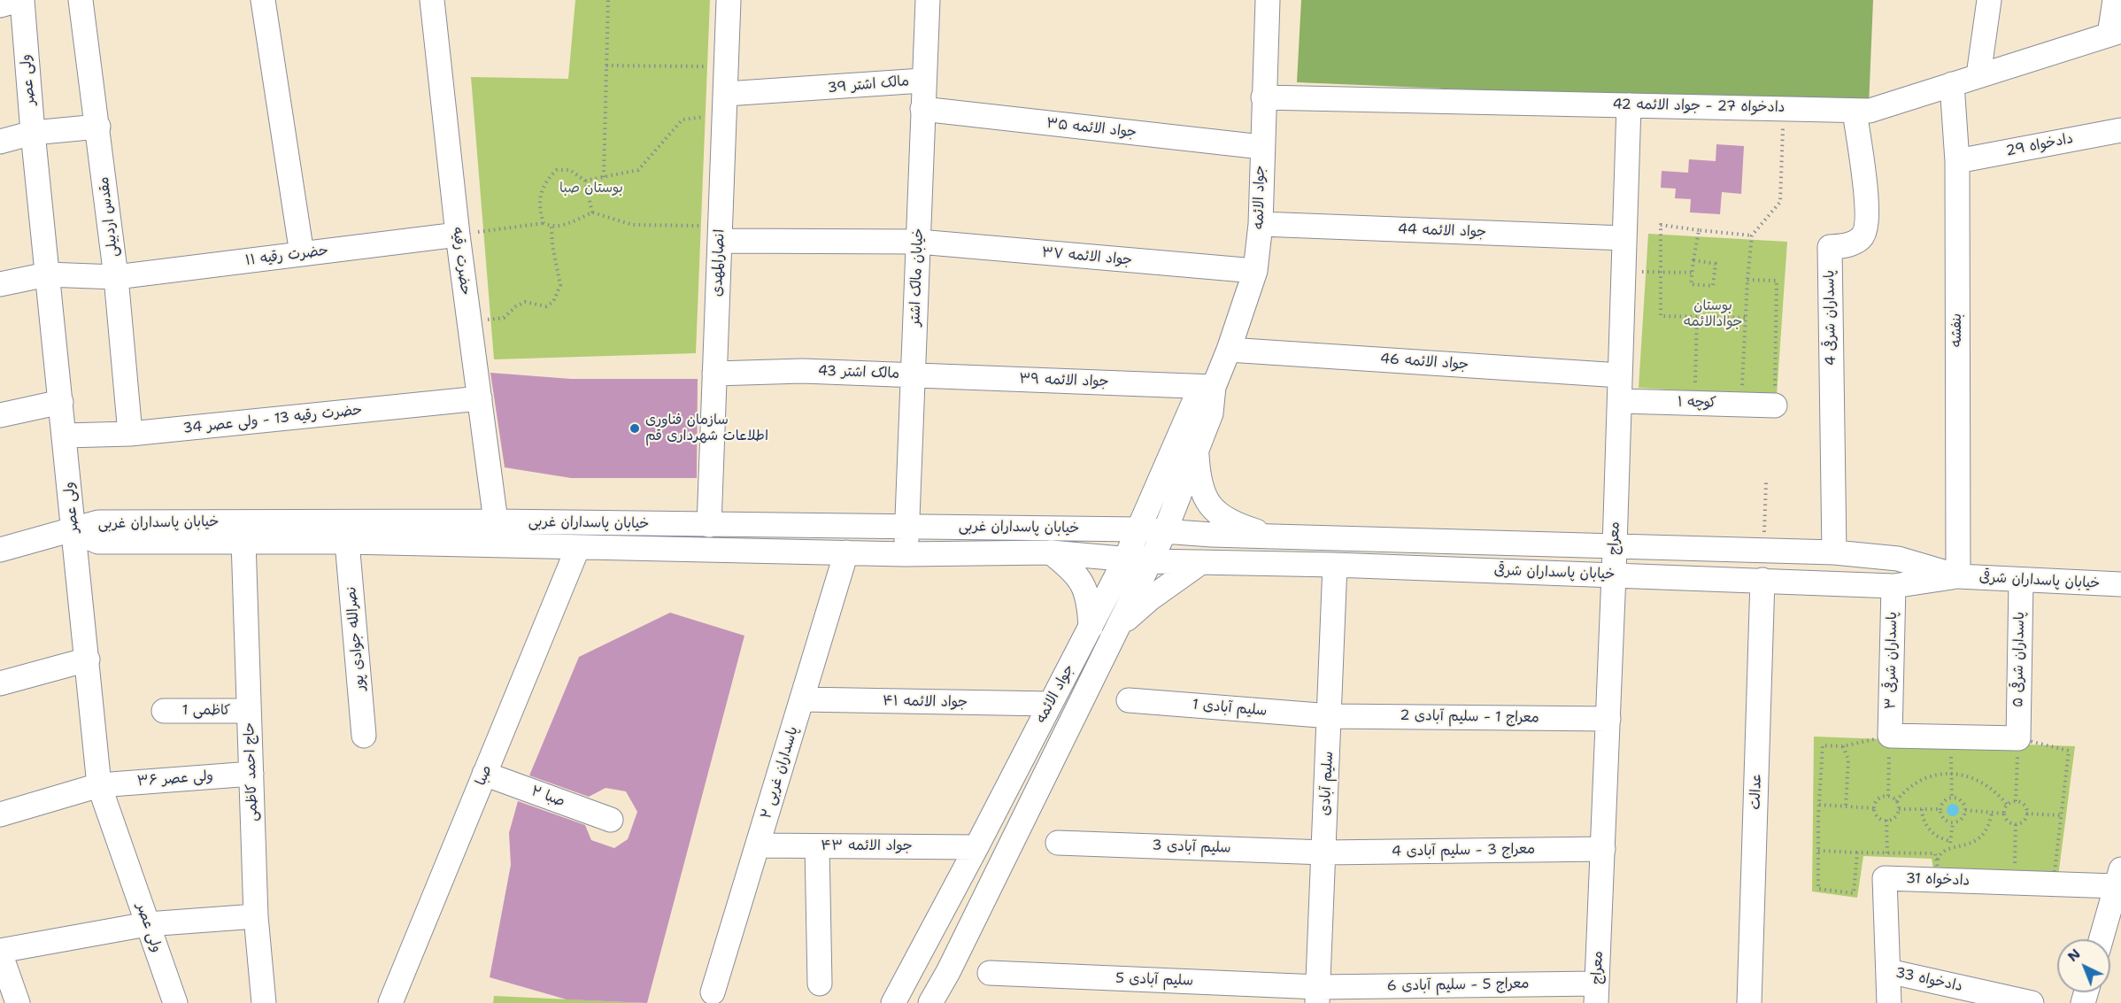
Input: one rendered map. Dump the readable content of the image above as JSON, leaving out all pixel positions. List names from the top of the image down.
{
  "streets": {
    "street": [
      "ولی عصر",
      "مالک اشتر 39",
      "دادخواه 27 - جواد الائمه 42",
      "جواد الائمه ۳۵",
      "دادخواه 29",
      "جواد الائمه",
      "مقدس اردبیلی",
      "جواد الائمه 44",
      "حضرت رقیه ۱۱",
      "جواد الائمه ۳۷",
      "حضرت رقیه",
      "انصارالمهدی",
      "خیابان مالک اشتر",
      "پاسداران شرقی 4",
      "بنفشه",
      "جواد الائمه 46",
      "مالک اشتر 43",
      "جواد الائمه ۳۹",
      "کوچه ۱",
      "حضرت رقیه 13 - ولی عصر 34",
      "خیابان پاسداران غربی",
      "معراج",
      "خیابان پاسداران شرقی",
      "نصرالله جوادی پور",
      "پاسداران شرقی ۵",
      "پاسداران شرقی ۳",
      "جواد الائمه ۴۱",
      "سلیم آبادی 1",
      "کاظمی 1",
      "معراج 1 - سلیم آبادی 2",
      "حاج احمد کاظمی",
      "پاسداران غربی ۲",
      "صبا",
      "ولی عصر ۳۶",
      "سلیم آبادی",
      "عدالت",
      "صبا ۲",
      "جواد الائمه ۴۳",
      "سلیم آبادی 3",
      "معراج 3 - سلیم آبادی 4",
      "دادخواه 31",
      "سلیم آبادی 5",
      "دادخواه 33",
      "معراج 5 - سلیم آبادی 6"
    ]
  },
  "crossings": [
    ["ولی عصر", "حضرت رقیه ۱۱"],
    ["ولی عصر", "حضرت رقیه 13 - ولی عصر 34"],
    ["ولی عصر", "خیابان پاسداران غربی"],
    ["ولی عصر", "ولی عصر ۳۶"],
    ["مالک اشتر 39", "انصارالمهدی"],
    ["مالک اشتر 39", "خیابان مالک اشتر"],
    ["دادخواه 27 - جواد الائمه 42", "جواد الائمه"],
    ["دادخواه 27 - جواد الائمه 42", "پاسداران شرقی 4"],
    ["دادخواه 27 - جواد الائمه 42", "بنفشه"],
    ["دادخواه 27 - جواد الائمه 42", "معراج"],
    ["جواد الائمه ۳۵", "جواد الائمه"],
    ["جواد الائمه ۳۵", "خیابان مالک اشتر"],
    ["دادخواه 29", "بنفشه"],
    ["جواد الائمه", "جواد الائمه 44"],
    ["جواد الائمه", "جواد الائمه ۳۷"],
    ["جواد الائمه", "جواد الائمه 46"],
    ["جواد الائمه", "جواد الائمه ۳۹"],
    ["جواد الائمه", "خیابان پاسداران غربی"],
    ["جواد الائمه", "خیابان پاسداران شرقی"],
    ["جواد الائمه", "جواد الائمه ۴۱"],
    ["جواد الائمه", "جواد الائمه ۴۳"],
    ["مقدس اردبیلی", "حضرت رقیه ۱۱"],
    ["مقدس اردبیلی", "حضرت رقیه 13 - ولی عصر 34"],
    ["جواد الائمه 44", "معراج"],
    ["حضرت رقیه ۱۱", "حضرت رقیه"],
    ["جواد الائمه ۳۷", "انصارالمهدی"],
    ["جواد الائمه ۳۷", "خیابان مالک اشتر"],
    ["حضرت رقیه", "حضرت رقیه 13 - ولی عصر 34"],
    ["حضرت رقیه", "خیابان پاسداران غربی"],
    ["انصارالمهدی", "مالک اشتر 43"],
    ["انصارالمهدی", "خیابان پاسداران غربی"],
    ["خیابان مالک اشتر", "مالک اشتر 43"],
    ["خیابان مالک اشتر", "جواد الائمه ۳۹"],
    ["خیابان مالک اشتر", "خیابان پاسداران غربی"],
    ["پاسداران شرقی 4", "خیابان پاسداران شرقی"],
    ["بنفشه", "خیابان پاسداران شرقی"],
    ["جواد الائمه 46", "معراج"],
    ["مالک اشتر 43", "جواد الائمه ۳۹"],
    ["کوچه ۱", "معراج"],
    ["خیابان پاسداران غربی", "خیابان پاسداران شرقی"],
    ["خیابان پاسداران غربی", "نصرالله جوادی پور"],
    ["خیابان پاسداران غربی", "حاج احمد کاظمی"],
    ["خیابان پاسداران غربی", "پاسداران غربی ۲"],
    ["خیابان پاسداران غربی", "صبا"],
    ["معراج", "خیابان پاسداران شرقی"],
    ["معراج", "معراج 1 - سلیم آبادی 2"],
    ["معراج", "معراج 3 - سلیم آبادی 4"],
    ["معراج", "معراج 5 - سلیم آبادی 6"],
    ["خیابان پاسداران شرقی", "پاسداران شرقی ۵"],
    ["خیابان پاسداران شرقی", "پاسداران شرقی ۳"],
    ["خیابان پاسداران شرقی", "سلیم آبادی"],
    ["خیابان پاسداران شرقی", "عدالت"],
    ["جواد الائمه ۴۱", "پاسداران غربی ۲"],
    ["سلیم آبادی 1", "معراج 1 - سلیم آبادی 2"],
    ["سلیم آبادی 1", "سلیم آبادی"],
    ["کاظمی 1", "حاج احمد کاظمی"],
    ["معراج 1 - سلیم آبادی 2", "سلیم آبادی"],
    ["حاج احمد کاظمی", "ولی عصر ۳۶"],
    ["پاسداران غربی ۲", "جواد الائمه ۴۳"],
    ["صبا", "صبا ۲"],
    ["سلیم آبادی", "سلیم آبادی 3"],
    ["سلیم آبادی", "معراج 3 - سلیم آبادی 4"],
    ["سلیم آبادی", "سلیم آبادی 5"],
    ["سلیم آبادی", "معراج 5 - سلیم آبادی 6"],
    ["سلیم آبادی 3", "معراج 3 - سلیم آبادی 4"],
    ["دادخواه 31", "دادخواه 33"],
    ["سلیم آبادی 5", "معراج 5 - سلیم آبادی 6"]
  ],
  "parks": ["بوستان صبا", "بوستان جوادالائمه"],
  "places": ["سازمان فناوری اطلاعات شهرداری قم"],
  "north": "top left"
}
